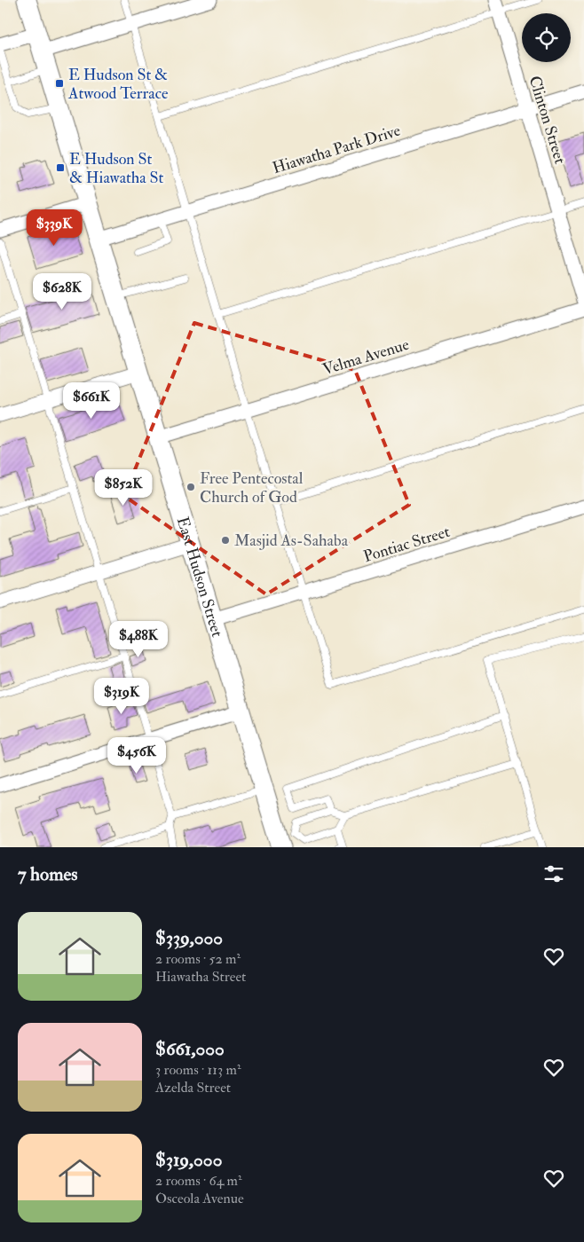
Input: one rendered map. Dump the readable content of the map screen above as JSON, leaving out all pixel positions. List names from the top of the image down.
{
  "streets": {
    "main road": ["East Hudson Street"],
    "street": [
      "Clinton Street",
      "Hiawatha Park Drive",
      "Velma Avenue",
      "Pontiac Street"
    ]
  },
  "crossings": [
    ["Clinton Street", "Hiawatha Park Drive"],
    ["Hiawatha Park Drive", "East Hudson Street"],
    ["Velma Avenue", "East Hudson Street"],
    ["Pontiac Street", "East Hudson Street"]
  ],
  "places": {
    "transit": ["E Hudson St & Atwood Terrace", "E Hudson St & Hiawatha St"],
    "other": ["Free Pentecostal Church of God", "Masjid As-Sahaba"]
  },
  "page": {
    "price": [
      "$339K",
      "$628K",
      "$661K",
      "$852K",
      "$488K",
      "$319K",
      "$456K"
    ],
    "heading": "7 homes",
    "list": [
      {
        "name": "$339,000",
        "note": "2 rooms · 52 m² · Hiawatha Street"
      },
      {
        "name": "$661,000",
        "note": "3 rooms · 113 m² · Azelda Street"
      },
      {
        "name": "$319,000",
        "note": "2 rooms · 64 m² · Osceola Avenue"
      }
    ]
  }
}
